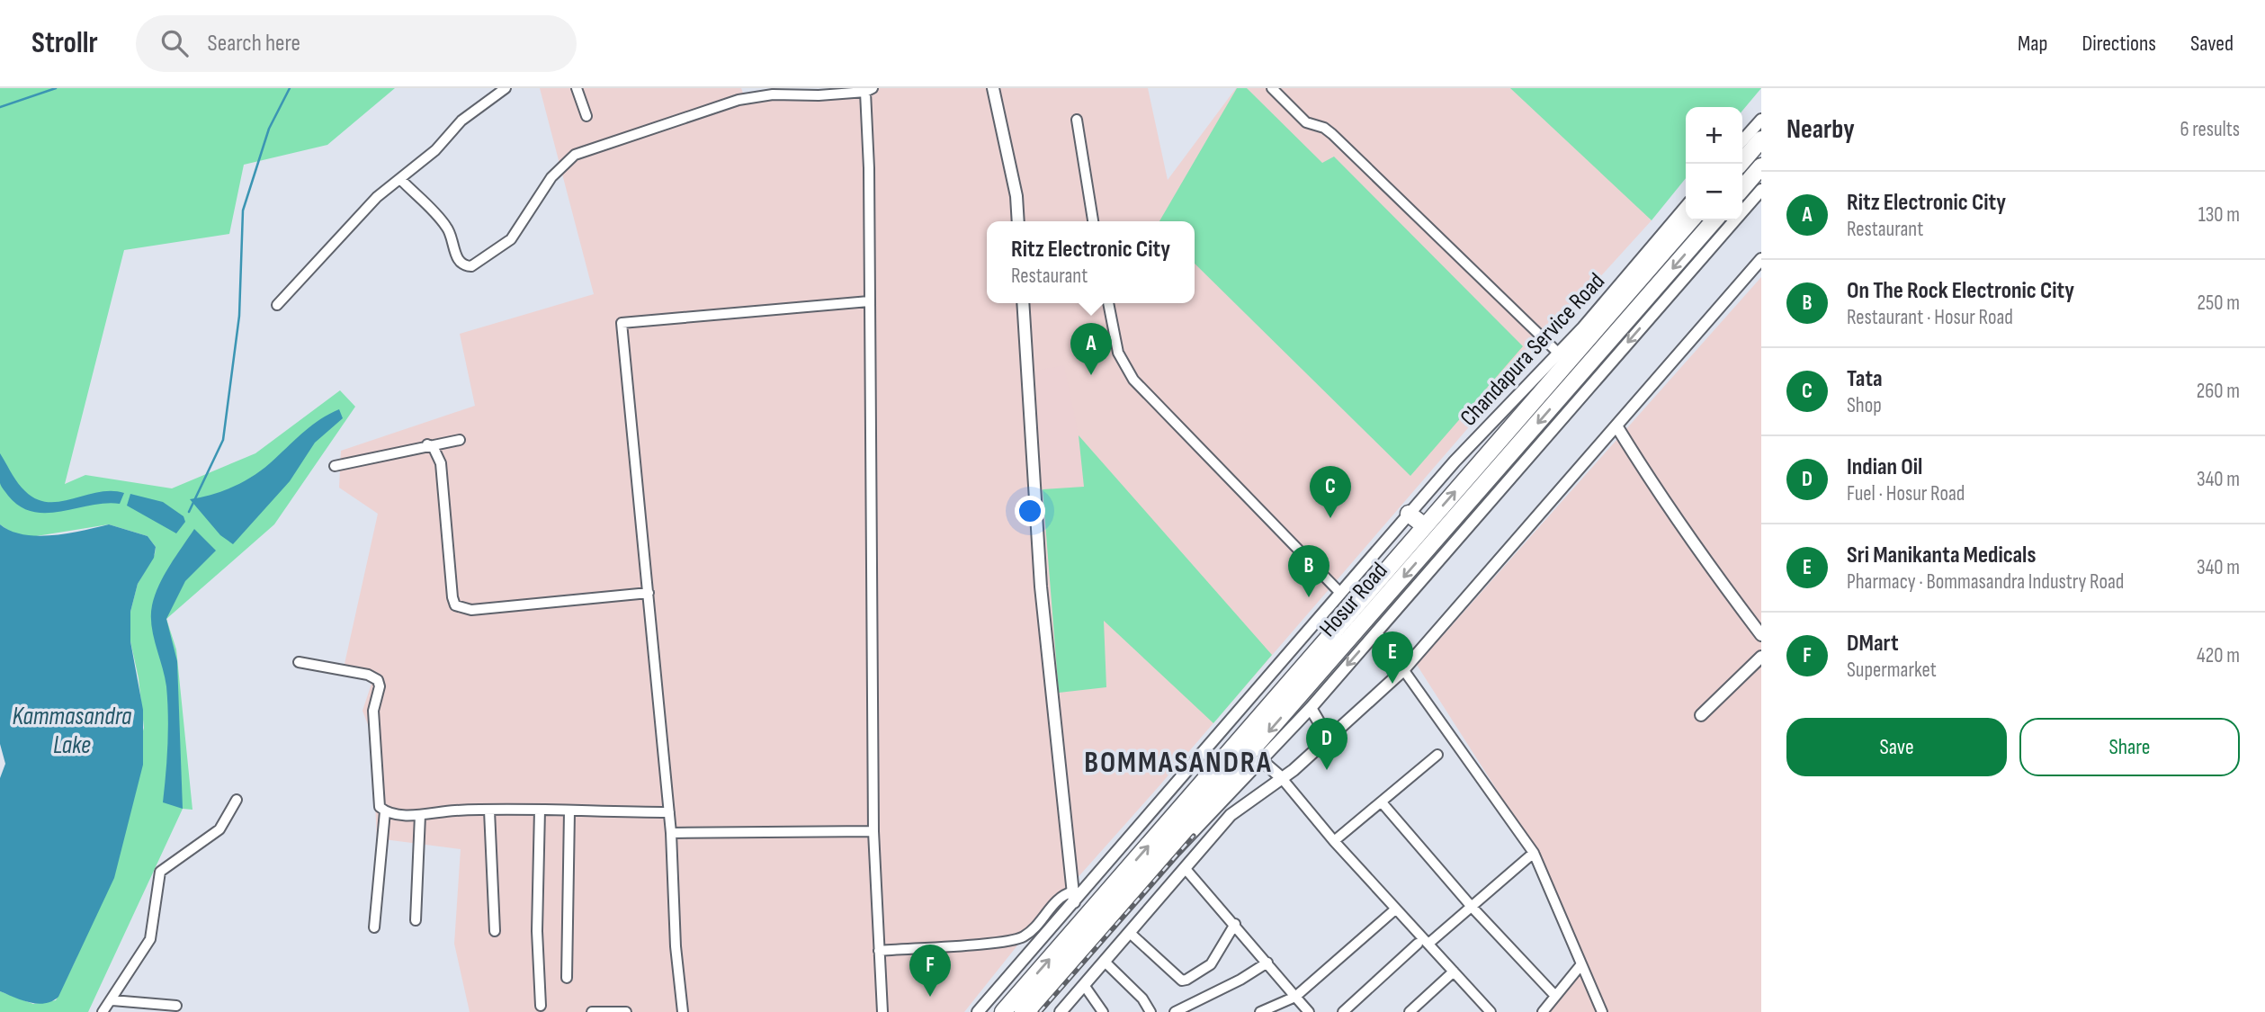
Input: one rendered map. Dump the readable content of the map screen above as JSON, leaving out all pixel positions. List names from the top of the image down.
{
  "streets": {
    "highway": ["Hosur Road"],
    "street": ["Chandapura Service Road"]
  },
  "districts": ["BOMMASANDRA"],
  "water": ["Kammasandra Lake"],
  "page": {
    "header": "Strollr",
    "search": "Search here",
    "nav": ["Map", "Directions", "Saved"],
    "heading": ["Nearby", "6 results"],
    "map_buttons": ["+", "−"],
    "list": [
      {
        "mark": "A",
        "name": "Ritz Electronic City",
        "note": "Restaurant",
        "value": "130 m"
      },
      {
        "mark": "B",
        "name": "On The Rock Electronic City",
        "note": "Restaurant · Hosur Road",
        "value": "250 m"
      },
      {
        "mark": "C",
        "name": "Tata",
        "note": "Shop",
        "value": "260 m"
      },
      {
        "mark": "D",
        "name": "Indian Oil",
        "note": "Fuel · Hosur Road",
        "value": "340 m"
      },
      {
        "mark": "E",
        "name": "Sri Manikanta Medicals",
        "note": "Pharmacy · Bommasandra Industry Road",
        "value": "340 m"
      },
      {
        "mark": "F",
        "name": "DMart",
        "note": "Supermarket",
        "value": "420 m"
      }
    ],
    "popup": ["Ritz Electronic City", "Restaurant"],
    "pins": [
      "A",
      "C",
      "B",
      "E",
      "D",
      "F"
    ],
    "buttons": ["Save", "Share"]
  }
}
